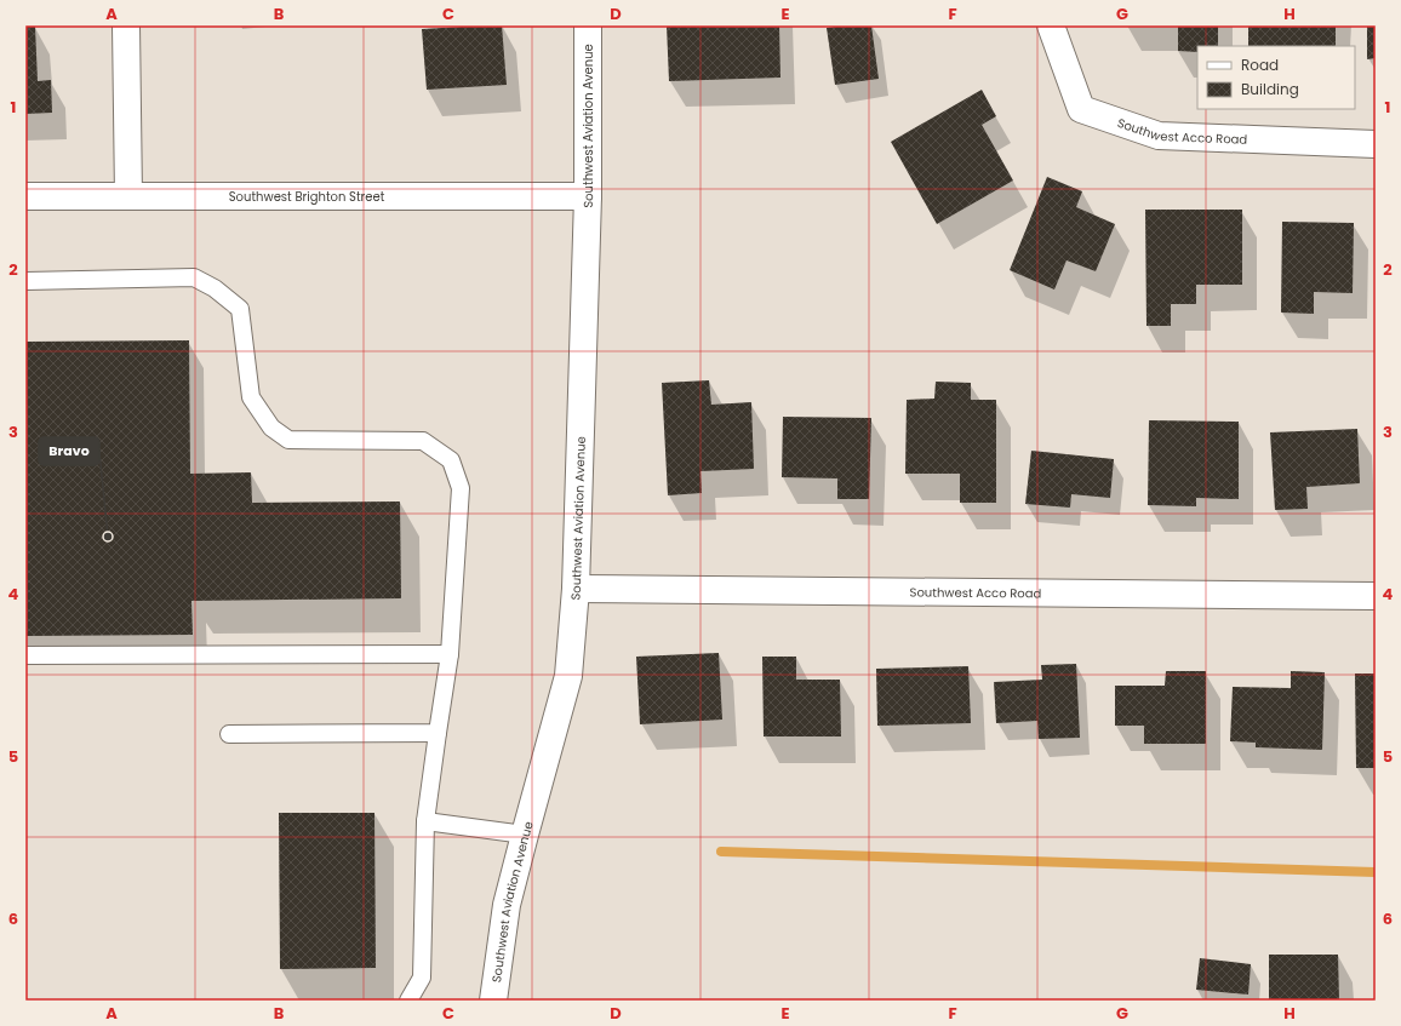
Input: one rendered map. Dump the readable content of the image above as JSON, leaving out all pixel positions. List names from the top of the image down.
{
  "streets": {
    "street": ["Southwest Aviation Avenue", "Southwest Acco Road", "Southwest Brighton Street"]
  },
  "crossings": [
    ["Southwest Aviation Avenue", "Southwest Acco Road"],
    ["Southwest Aviation Avenue", "Southwest Brighton Street"]
  ],
  "places": ["Bravo"],
  "legend": ["Road", "Building"],
  "grid": {
    "columns": [
      "A",
      "B",
      "C",
      "D",
      "E",
      "F",
      "G",
      "H"
    ],
    "rows": [
      "1",
      "2",
      "3",
      "4",
      "5",
      "6"
    ]
  }
}
